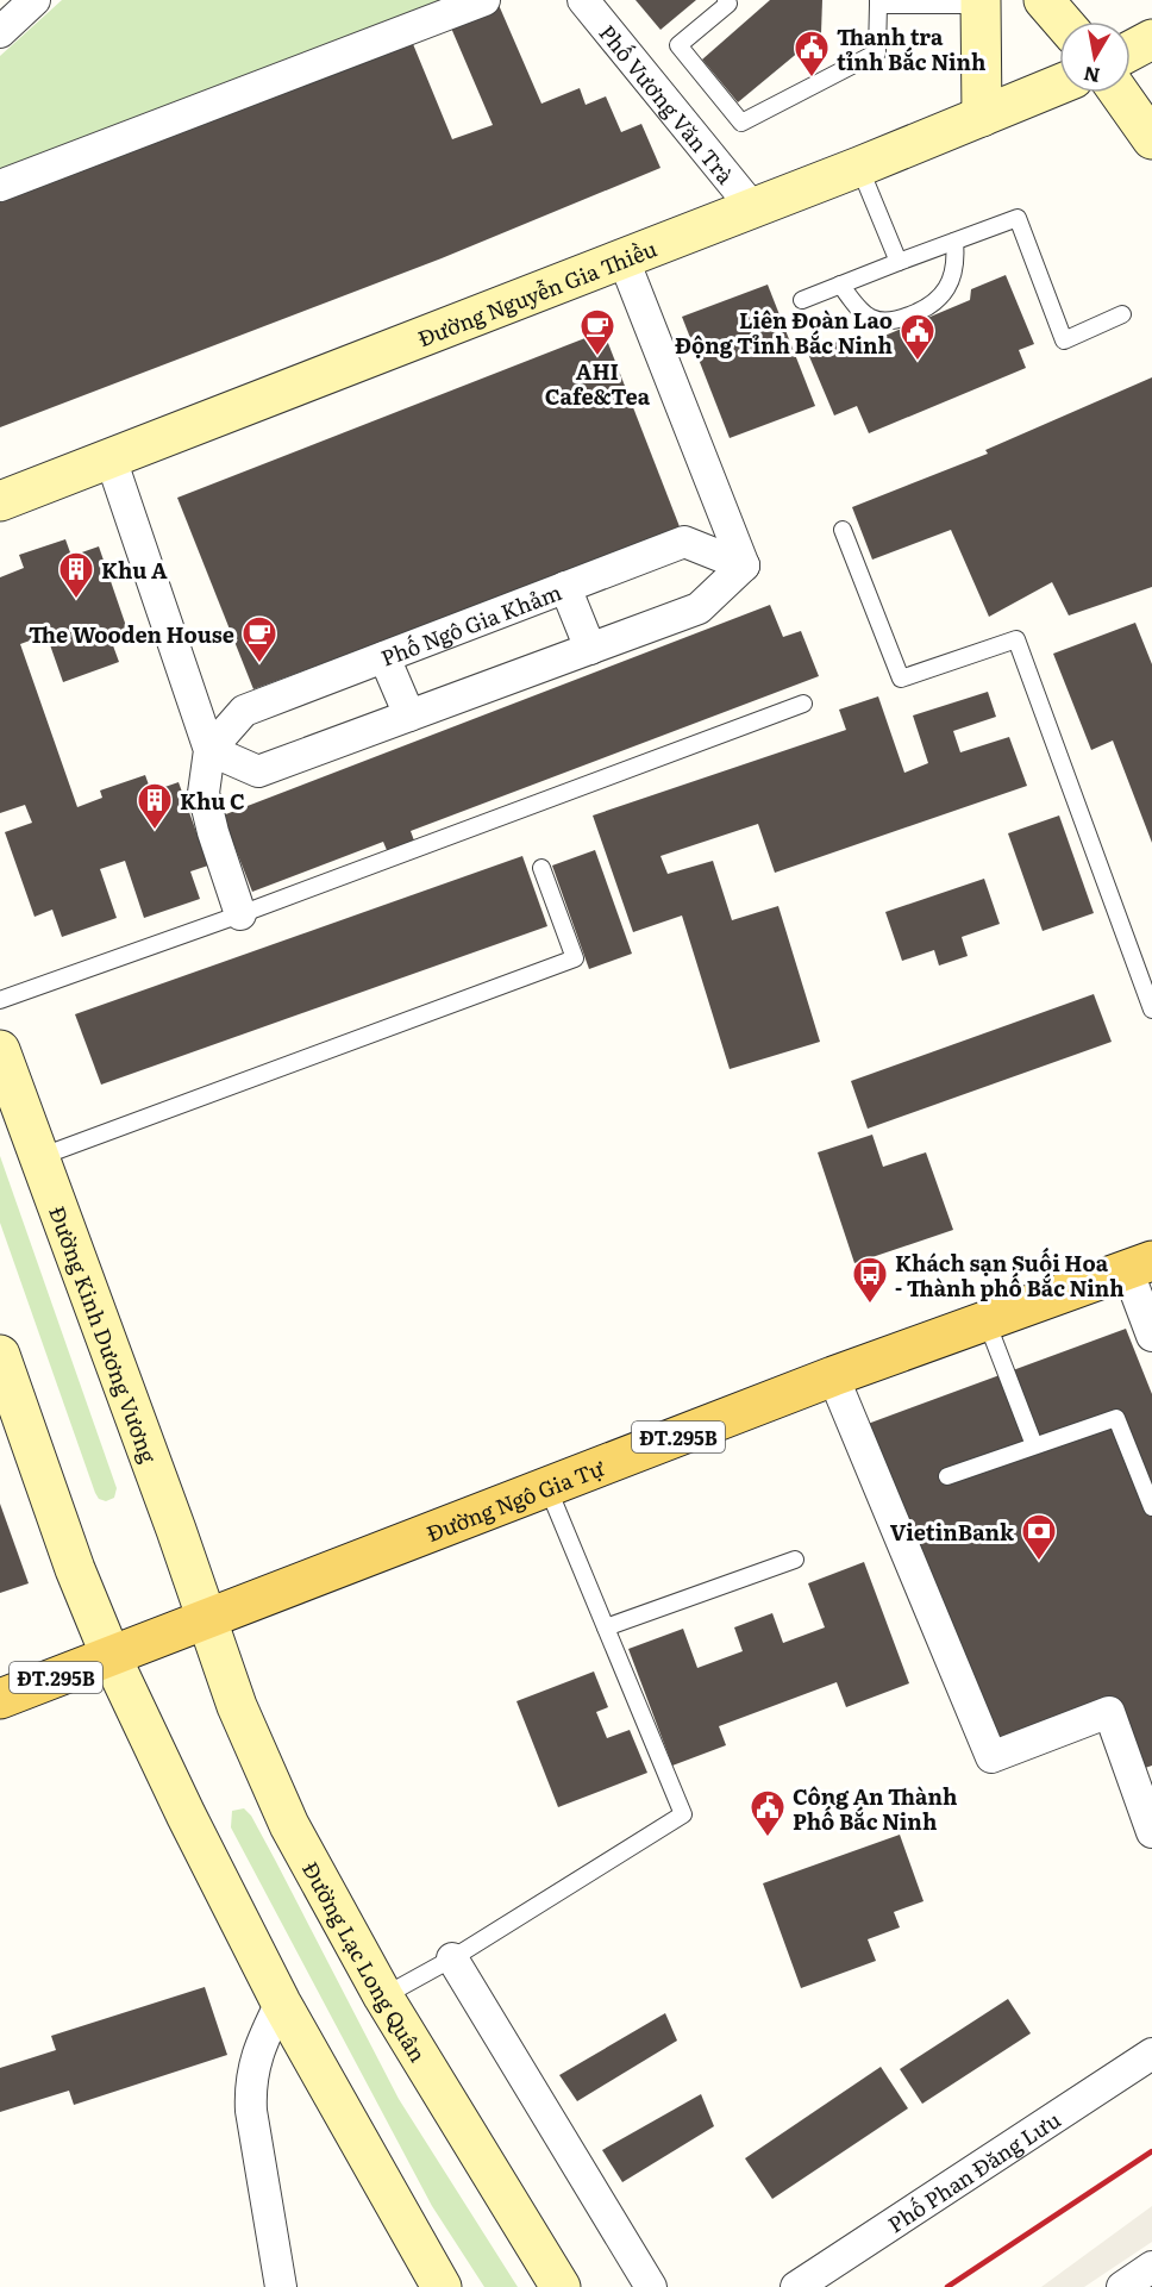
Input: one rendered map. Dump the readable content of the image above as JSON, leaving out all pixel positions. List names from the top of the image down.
{
  "streets": {
    "main road": [
      "Đường Nguyễn Gia Thiều",
      "Đường Kinh Dương Vương",
      "ĐT.295B",
      "Đường Ngô Gia Tự",
      "Đường Lạc Long Quân"
    ],
    "street": ["Phố Vương Văn Trà", "Phố Ngô Gia Khảm", "Phố Phan Đăng Lưu"]
  },
  "crossings": [
    ["Phố Vương Văn Trà", "Đường Nguyễn Gia Thiều"],
    ["Đường Kinh Dương Vương", "Đường Ngô Gia Tự"],
    ["Đường Kinh Dương Vương", "Đường Lạc Long Quân"],
    ["Đường Ngô Gia Tự", "Đường Lạc Long Quân"]
  ],
  "places": {
    "public building": ["Thanh tra tỉnh Bắc Ninh", "Liên Đoàn Lao Động Tỉnh Bắc Ninh", "Công An Thành Phố Bắc Ninh"],
    "cafe": ["AHI Cafe&Tea", "The Wooden House"],
    "building": ["Khu A", "Khu C"],
    "bus stop": ["Khách sạn Suối Hoa - Thành phố Bắc Ninh"],
    "bank": ["VietinBank"]
  },
  "north": "bottom"
}
